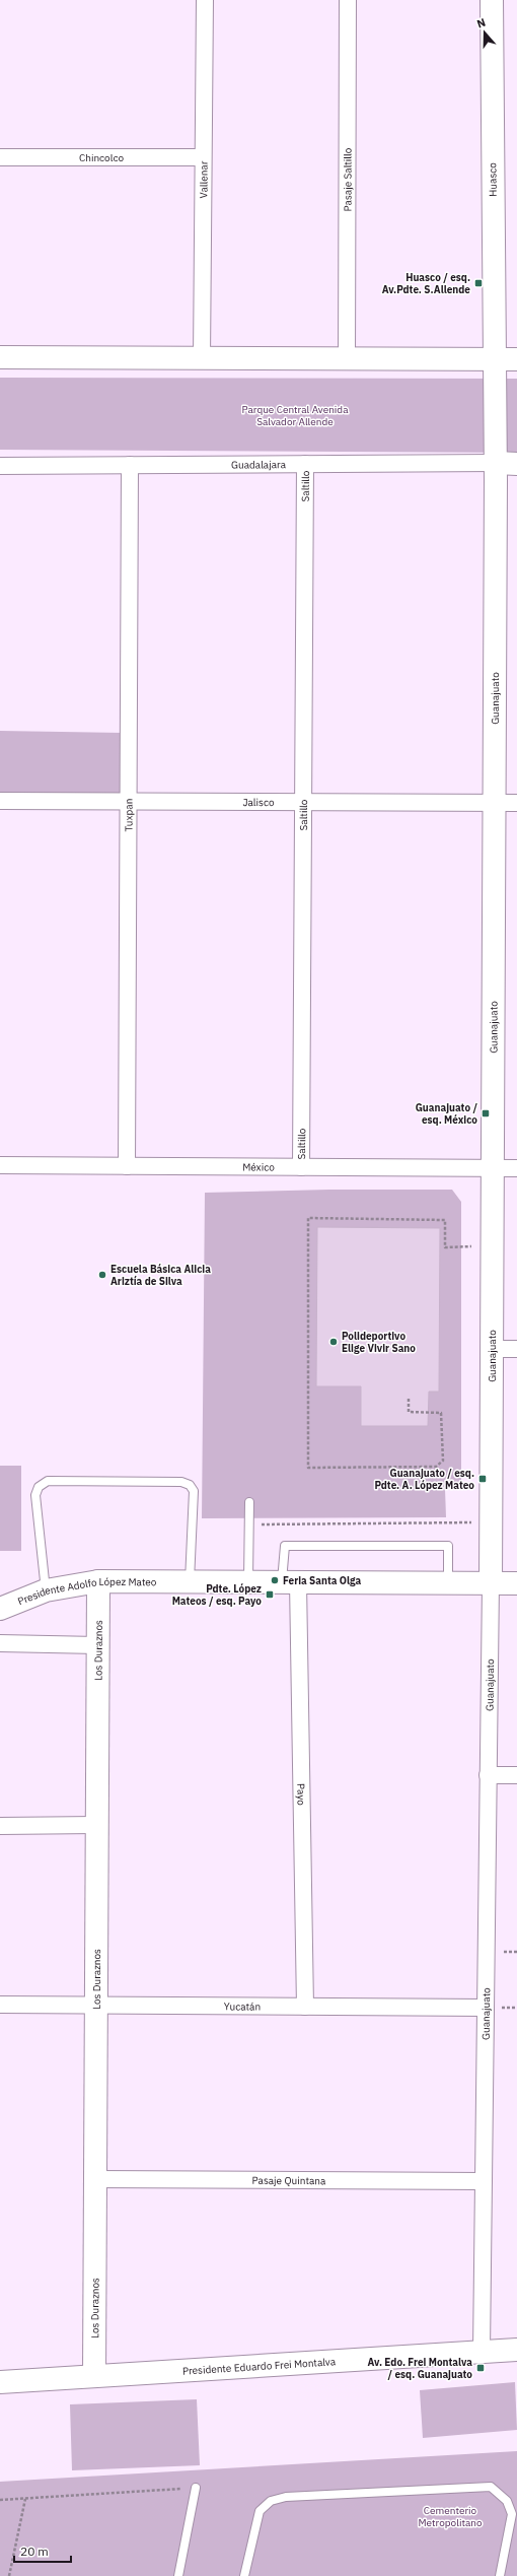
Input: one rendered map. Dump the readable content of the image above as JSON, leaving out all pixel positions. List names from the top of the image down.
{
  "streets": {
    "street": [
      "Chincolco",
      "Vallenar",
      "Pasaje Saltillo",
      "Huasco",
      "Guadalajara",
      "Saltillo",
      "Guanajuato",
      "Jalisco",
      "Tuxpan",
      "México",
      "Presidente Adolfo López Mateo",
      "Los Duraznos",
      "Payo",
      "Yucatán",
      "Pasaje Quintana",
      "Presidente Eduardo Frei Montalva"
    ]
  },
  "crossings": [
    ["Chincolco", "Vallenar"],
    ["Huasco", "Guanajuato"],
    ["Guadalajara", "Saltillo"],
    ["Guadalajara", "Guanajuato"],
    ["Guadalajara", "Tuxpan"],
    ["Saltillo", "Jalisco"],
    ["Saltillo", "México"],
    ["Guanajuato", "Jalisco"],
    ["Guanajuato", "México"],
    ["Guanajuato", "Presidente Adolfo López Mateo"],
    ["Guanajuato", "Yucatán"],
    ["Guanajuato", "Pasaje Quintana"],
    ["Guanajuato", "Presidente Eduardo Frei Montalva"],
    ["Jalisco", "Tuxpan"],
    ["Tuxpan", "México"],
    ["Presidente Adolfo López Mateo", "Los Duraznos"],
    ["Presidente Adolfo López Mateo", "Payo"],
    ["Los Duraznos", "Yucatán"],
    ["Los Duraznos", "Pasaje Quintana"],
    ["Los Duraznos", "Presidente Eduardo Frei Montalva"],
    ["Payo", "Yucatán"]
  ],
  "parks": ["Parque Central Avenida Salvador Allende", "Cementerio Metropolitano"],
  "places": {
    "transit": [
      "Huasco / esq. Av.Pdte. S.Allende",
      "Guanajuato / esq. México",
      "Guanajuato / esq. Pdte. A. López Mateo",
      "Pdte. López Mateos / esq. Payo",
      "Av. Edo. Frei Montalva / esq. Guanajuato"
    ],
    "other": ["Escuela Básica Alicia Ariztía de Silva", "Polideportivo Elige Vivir Sano", "Feria Santa Olga"]
  },
  "scale_bar": "20 m",
  "north": "top"
}
